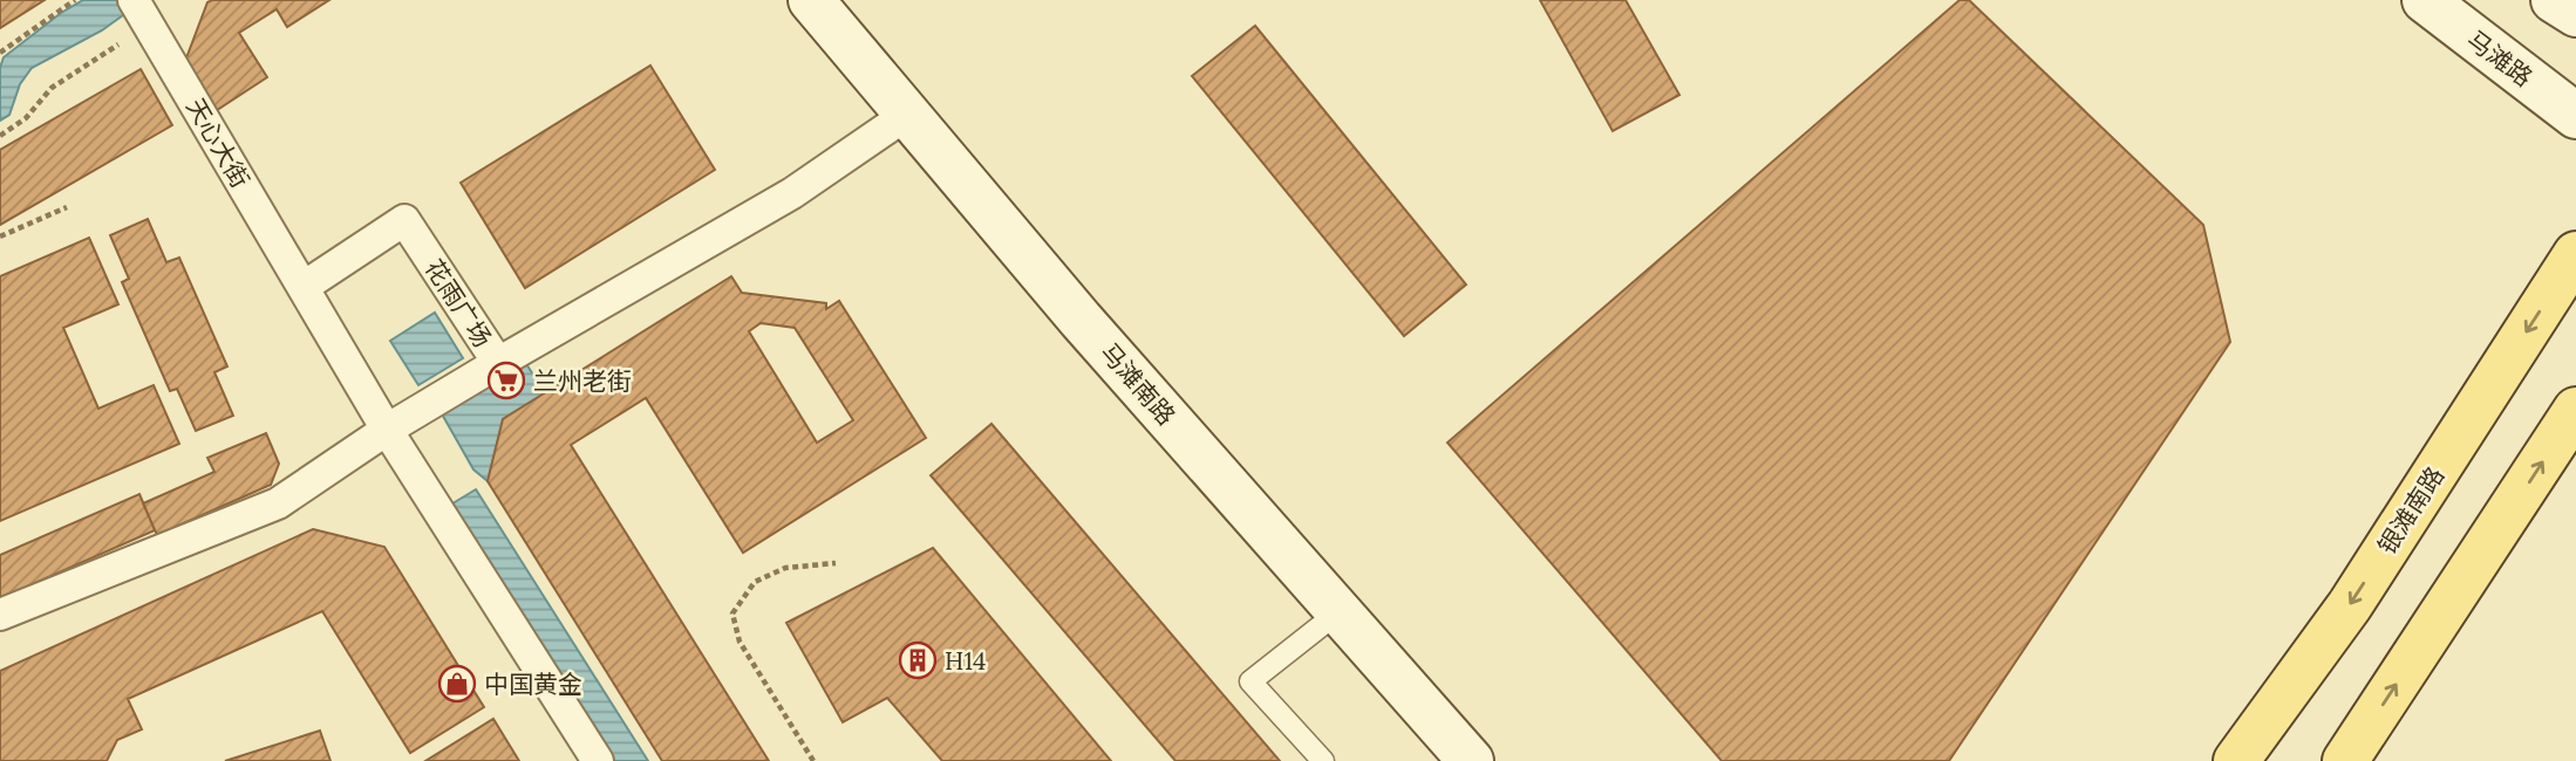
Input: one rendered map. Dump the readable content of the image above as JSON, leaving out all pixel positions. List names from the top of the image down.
{
  "streets": {
    "main road": ["马滩路", "马滩南路", "银滩南路"],
    "street": ["天心大街", "花雨广场"]
  },
  "crossings": [
    ["天心大街", "花雨广场"]
  ],
  "places": {
    "supermarket": ["兰州老街"],
    "building": ["H14"],
    "shop": ["中国黄金"]
  }
}
